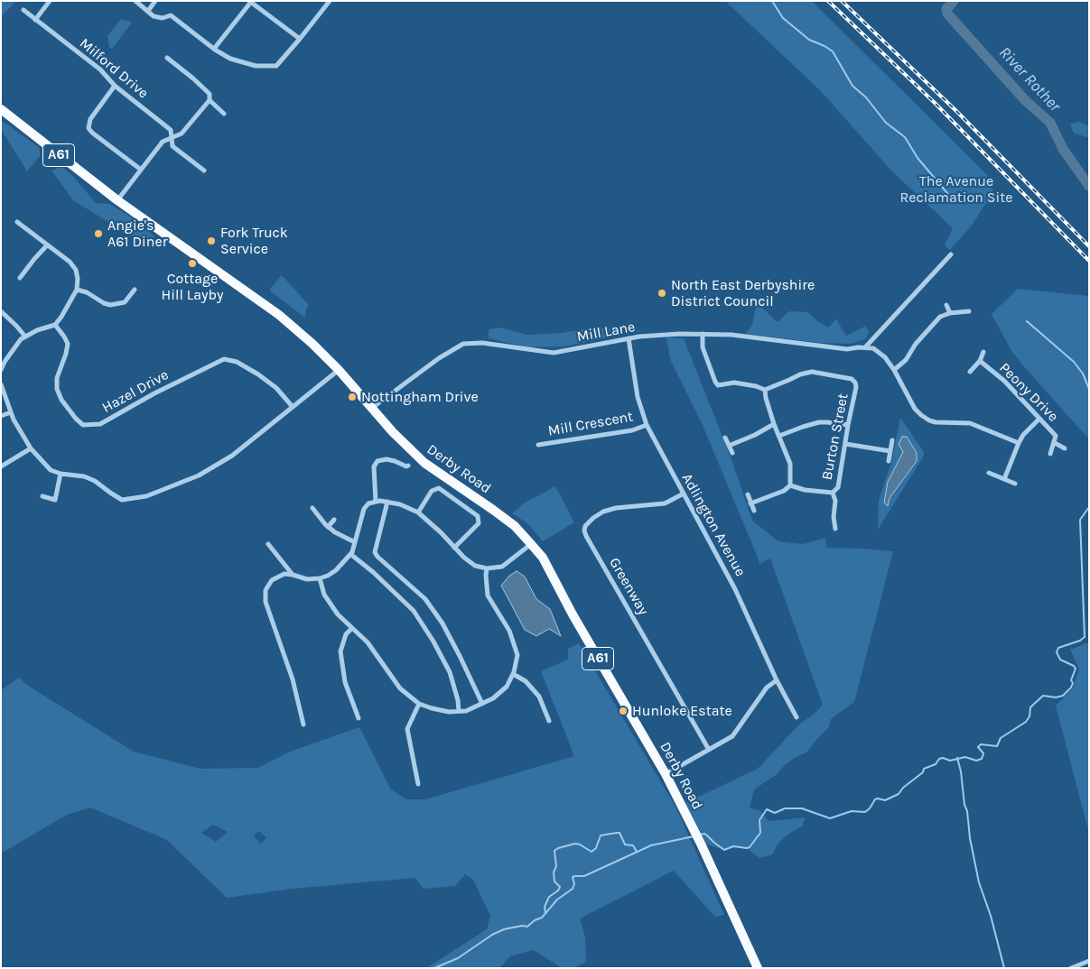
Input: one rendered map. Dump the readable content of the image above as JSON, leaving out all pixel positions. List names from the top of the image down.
{
  "streets": {
    "highway": ["A61", "Derby Road"],
    "street": [
      "Milford Drive",
      "Mill Lane",
      "Hazel Drive",
      "Peony Drive",
      "Mill Crescent",
      "Burton Street",
      "Adlington Avenue",
      "Greenway"
    ]
  },
  "crossings": [
    ["Mill Lane", "Derby Road"],
    ["Mill Lane", "Adlington Avenue"],
    ["Mill Crescent", "Adlington Avenue"],
    ["Adlington Avenue", "Greenway"]
  ],
  "water": ["River Rother"],
  "parks": ["The Avenue Reclamation Site"],
  "places": [
    "Angie's A61 Diner",
    "Fork Truck Service",
    "Cottage Hill Layby",
    "North East Derbyshire District Council",
    "Nottingham Drive",
    "Hunloke Estate"
  ]
}
